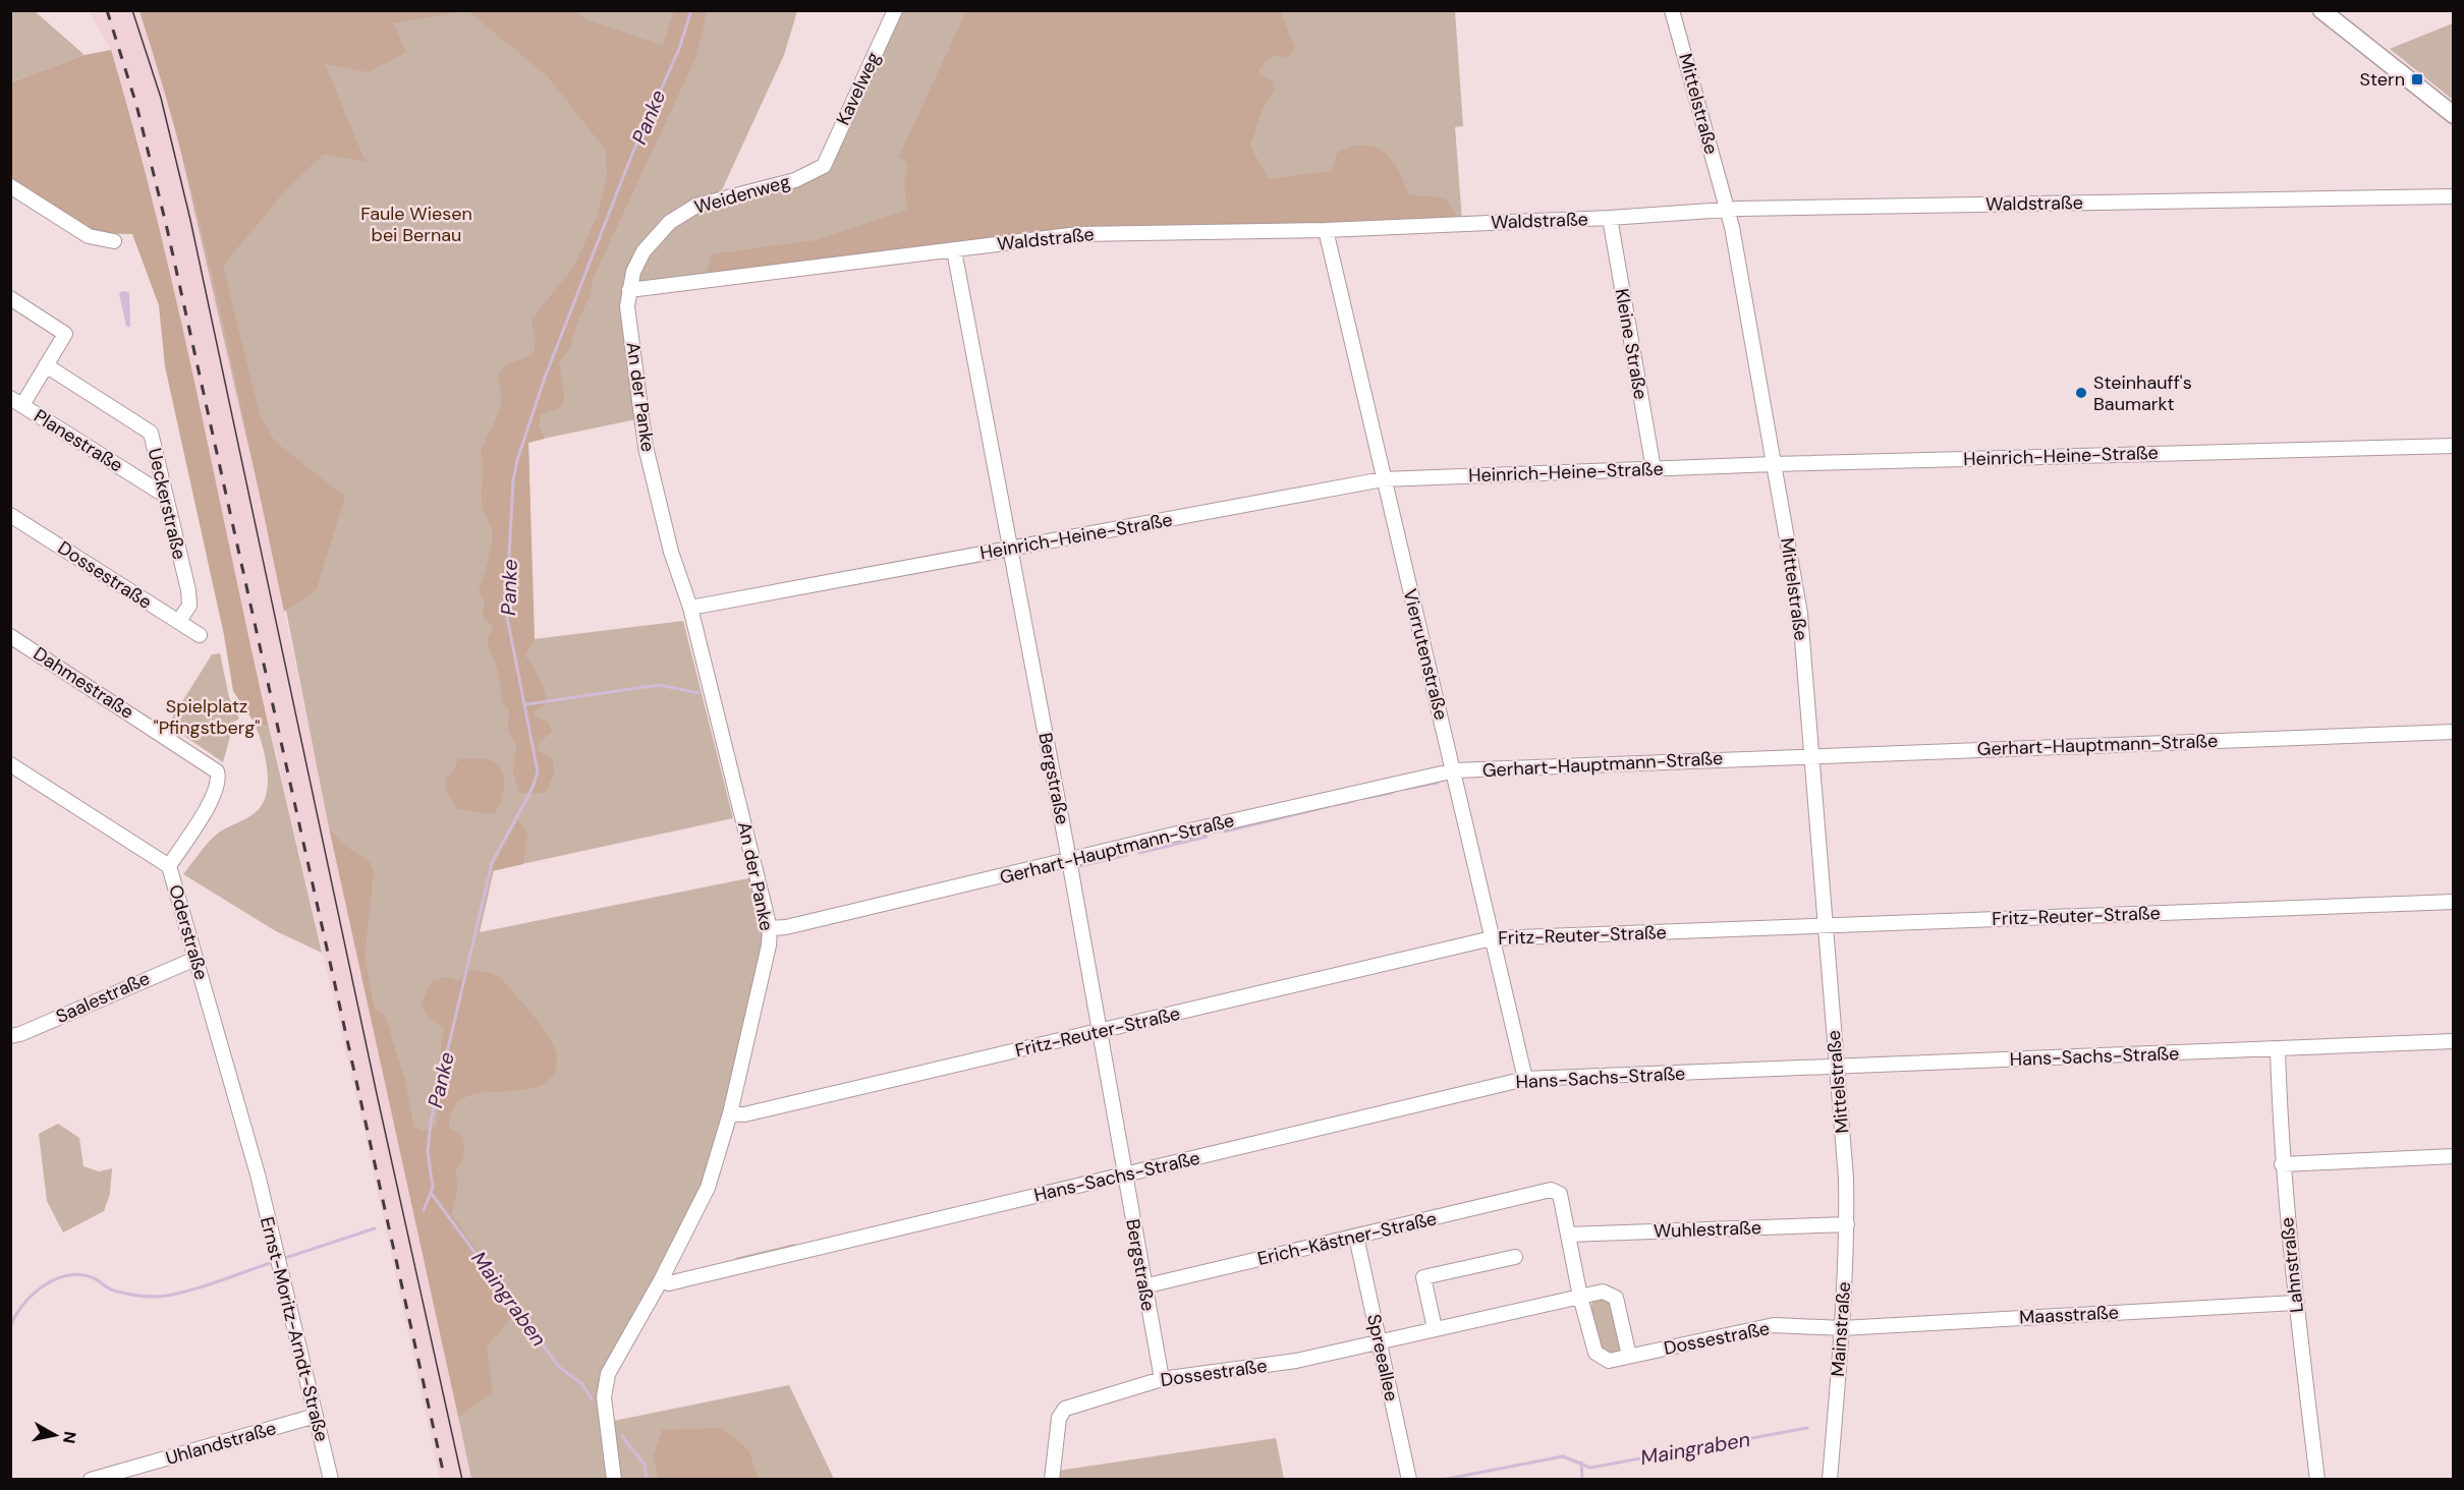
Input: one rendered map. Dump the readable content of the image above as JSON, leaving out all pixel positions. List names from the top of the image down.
{
  "streets": {
    "street": [
      "Kavelweg",
      "Mittelstraße",
      "Weidenweg",
      "Waldstraße",
      "Kleine Straße",
      "An der Panke",
      "Planestraße",
      "Heinrich-Heine-Straße",
      "Ueckerstraße",
      "Dossestraße",
      "Vierrutenstraße",
      "Dahmestraße",
      "Gerhart-Hauptmann-Straße",
      "Bergstraße",
      "Fritz-Reuter-Straße",
      "Oderstraße",
      "Saalestraße",
      "Hans-Sachs-Straße",
      "Wuhlestraße",
      "Erich-Kästner-Straße",
      "Lahnstraße",
      "Maasstraße",
      "Ernst-Moritz-Arndt-Straße",
      "Mainstraße",
      "Spreeallee",
      "Uhlandstraße"
    ]
  },
  "crossings": [
    ["Kavelweg", "Weidenweg"],
    ["Mittelstraße", "Waldstraße"],
    ["Mittelstraße", "Heinrich-Heine-Straße"],
    ["Mittelstraße", "Gerhart-Hauptmann-Straße"],
    ["Mittelstraße", "Fritz-Reuter-Straße"],
    ["Mittelstraße", "Hans-Sachs-Straße"],
    ["Mittelstraße", "Mainstraße"],
    ["Weidenweg", "Waldstraße"],
    ["Weidenweg", "An der Panke"],
    ["Waldstraße", "Kleine Straße"],
    ["Waldstraße", "An der Panke"],
    ["Waldstraße", "Vierrutenstraße"],
    ["Waldstraße", "Bergstraße"],
    ["Kleine Straße", "Heinrich-Heine-Straße"],
    ["An der Panke", "Heinrich-Heine-Straße"],
    ["An der Panke", "Gerhart-Hauptmann-Straße"],
    ["An der Panke", "Fritz-Reuter-Straße"],
    ["An der Panke", "Hans-Sachs-Straße"],
    ["Planestraße", "Ueckerstraße"],
    ["Heinrich-Heine-Straße", "Vierrutenstraße"],
    ["Heinrich-Heine-Straße", "Bergstraße"],
    ["Ueckerstraße", "Dossestraße"],
    ["Dossestraße", "Bergstraße"],
    ["Dossestraße", "Maasstraße"],
    ["Dossestraße", "Mainstraße"],
    ["Dossestraße", "Spreeallee"],
    ["Vierrutenstraße", "Gerhart-Hauptmann-Straße"],
    ["Vierrutenstraße", "Fritz-Reuter-Straße"],
    ["Vierrutenstraße", "Hans-Sachs-Straße"],
    ["Dahmestraße", "Oderstraße"],
    ["Gerhart-Hauptmann-Straße", "Bergstraße"],
    ["Bergstraße", "Fritz-Reuter-Straße"],
    ["Bergstraße", "Hans-Sachs-Straße"],
    ["Bergstraße", "Erich-Kästner-Straße"],
    ["Oderstraße", "Saalestraße"],
    ["Oderstraße", "Ernst-Moritz-Arndt-Straße"],
    ["Hans-Sachs-Straße", "Lahnstraße"],
    ["Wuhlestraße", "Erich-Kästner-Straße"],
    ["Wuhlestraße", "Mainstraße"],
    ["Erich-Kästner-Straße", "Spreeallee"],
    ["Lahnstraße", "Maasstraße"],
    ["Maasstraße", "Mainstraße"],
    ["Ernst-Moritz-Arndt-Straße", "Uhlandstraße"]
  ],
  "water": ["Panke", "Maingraben"],
  "parks": ["Faule Wiesen bei Bernau", "Spielplatz \"Pfingstberg\""],
  "places": {
    "transit": ["Stern"],
    "other": ["Steinhauff's Baumarkt"]
  },
  "north": "right"
}
